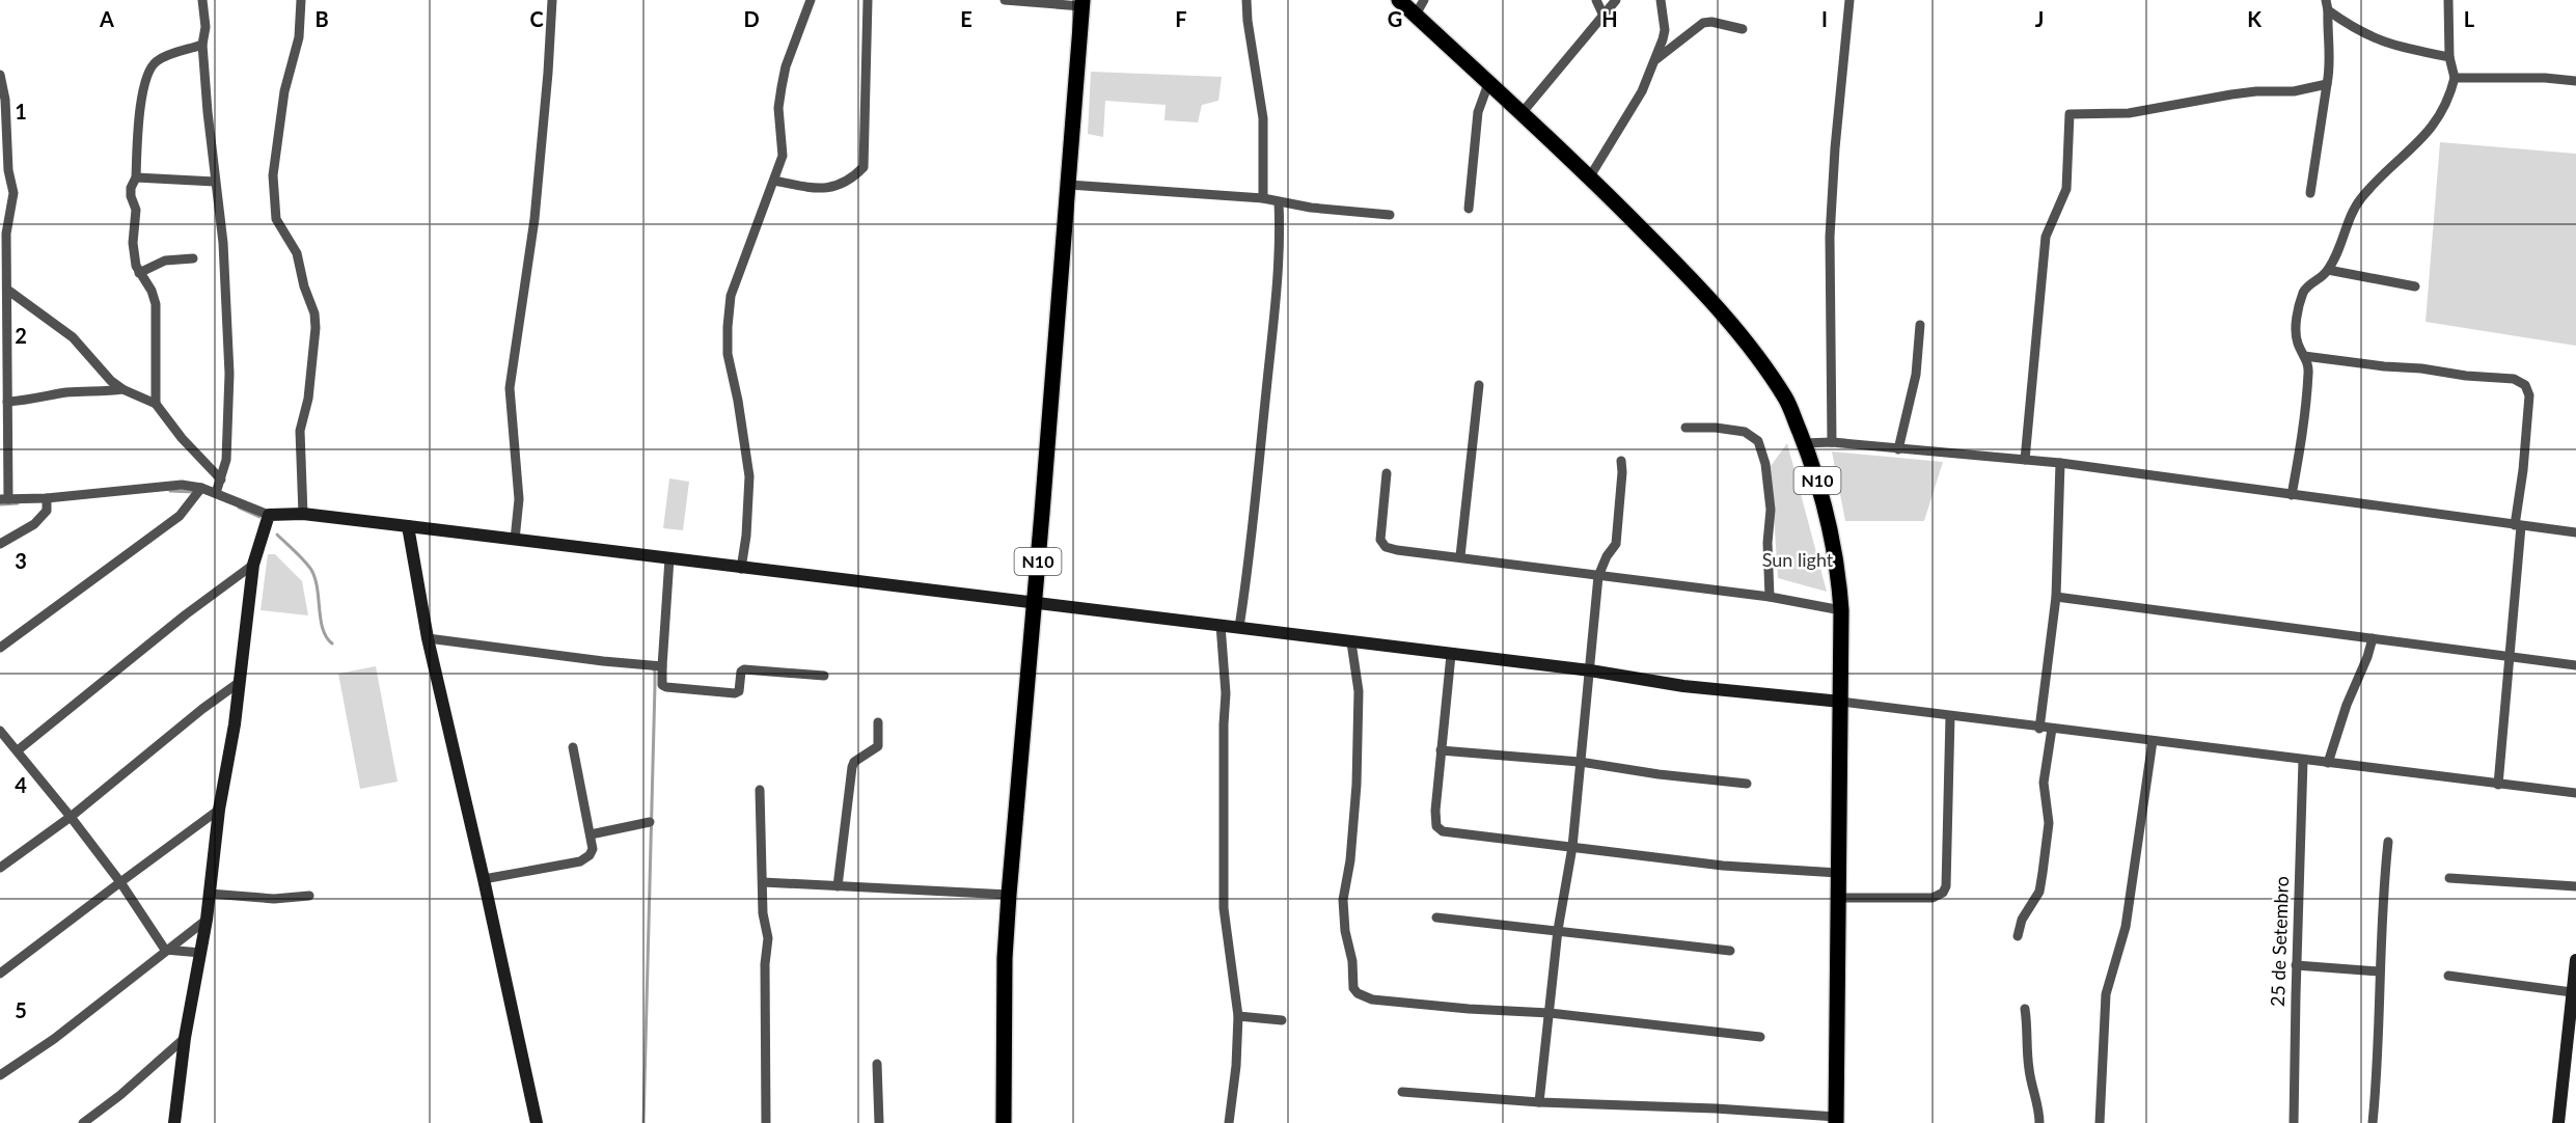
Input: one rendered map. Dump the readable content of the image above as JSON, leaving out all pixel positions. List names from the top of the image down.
{
  "streets": {
    "main road": ["N10"],
    "street": ["25 de Setembro"]
  },
  "parks": ["Sun light"],
  "grid": {
    "columns": [
      "A",
      "B",
      "C",
      "D",
      "E",
      "F",
      "G",
      "H",
      "I",
      "J",
      "K",
      "L"
    ],
    "rows": [
      "1",
      "2",
      "3",
      "4",
      "5"
    ]
  }
}
